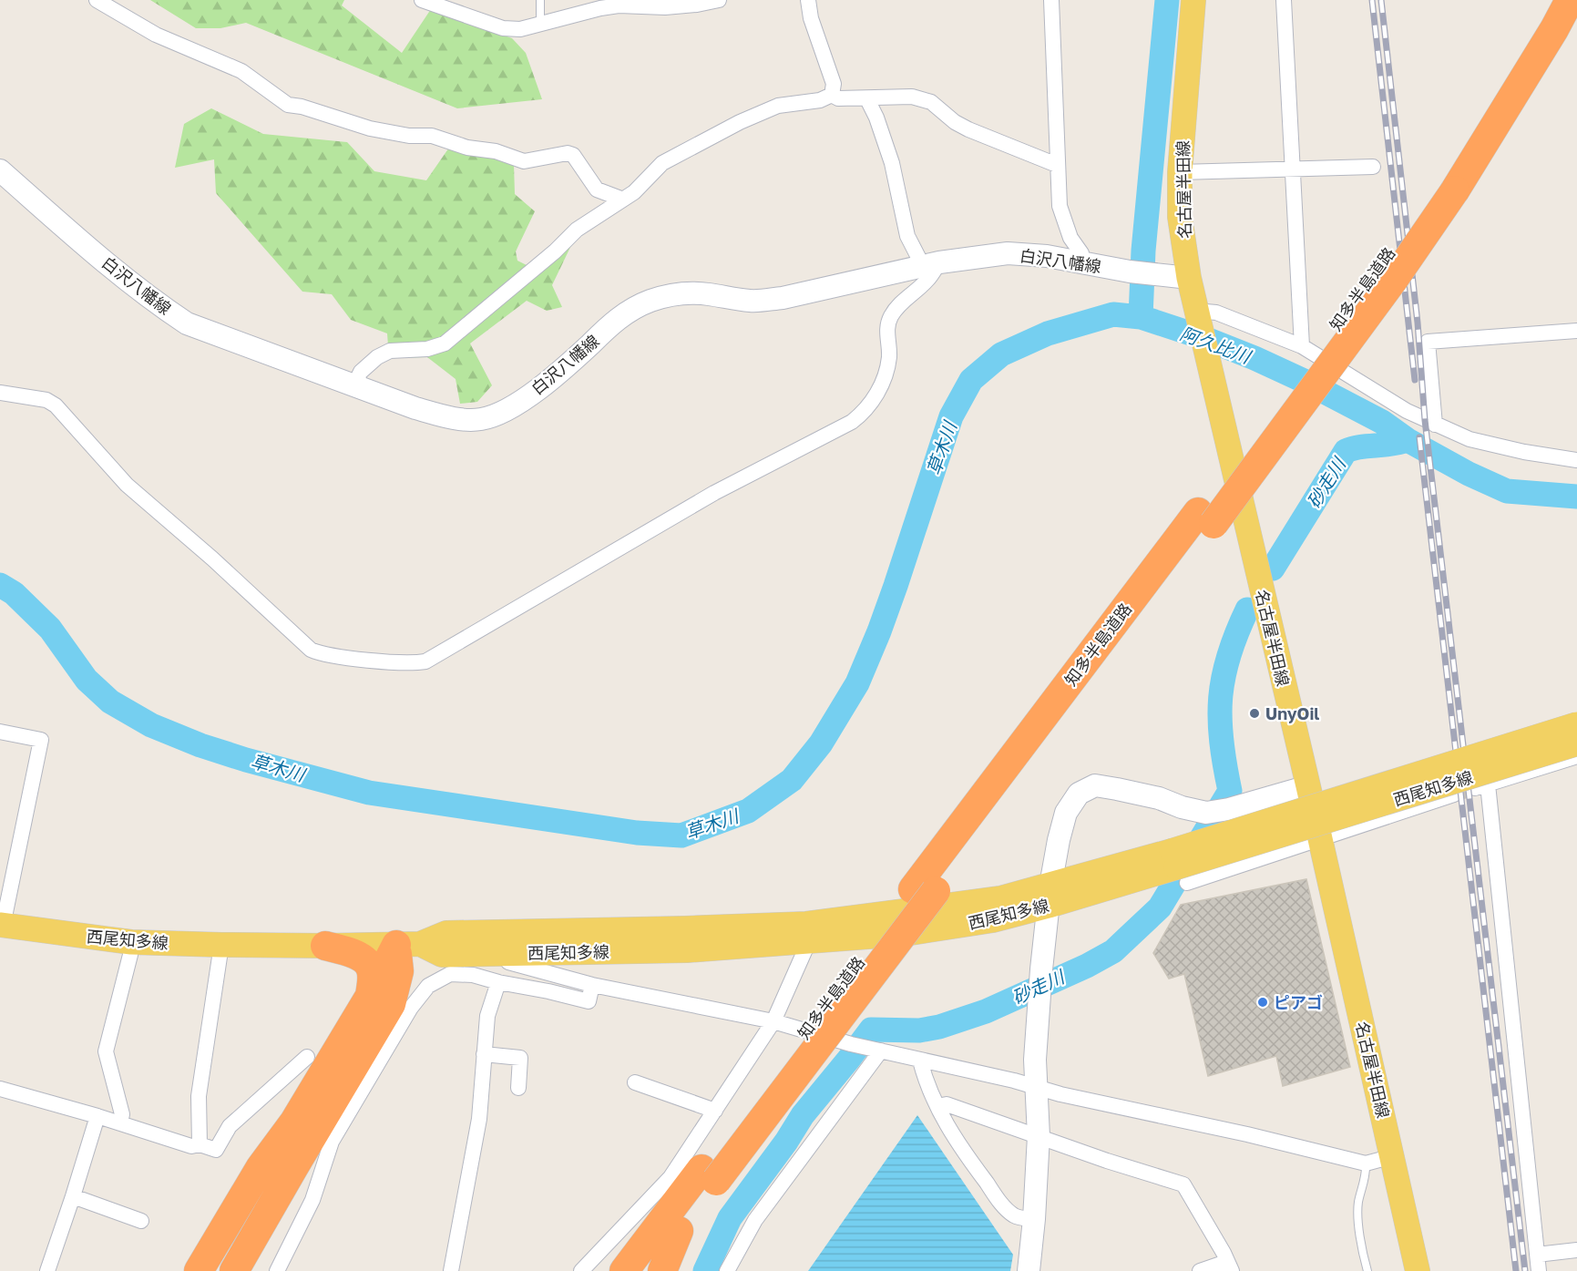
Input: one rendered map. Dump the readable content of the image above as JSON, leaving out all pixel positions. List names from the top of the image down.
{
  "streets": {
    "highway": ["知多半島道路"],
    "main road": ["名古屋半田線", "白沢八幡線", "西尾知多線"]
  },
  "crossings": [
    ["名古屋半田線", "白沢八幡線"]
  ],
  "water": ["阿久比川", "草木川", "砂走川"],
  "places": ["UnyOil", "ピアゴ"]
}
